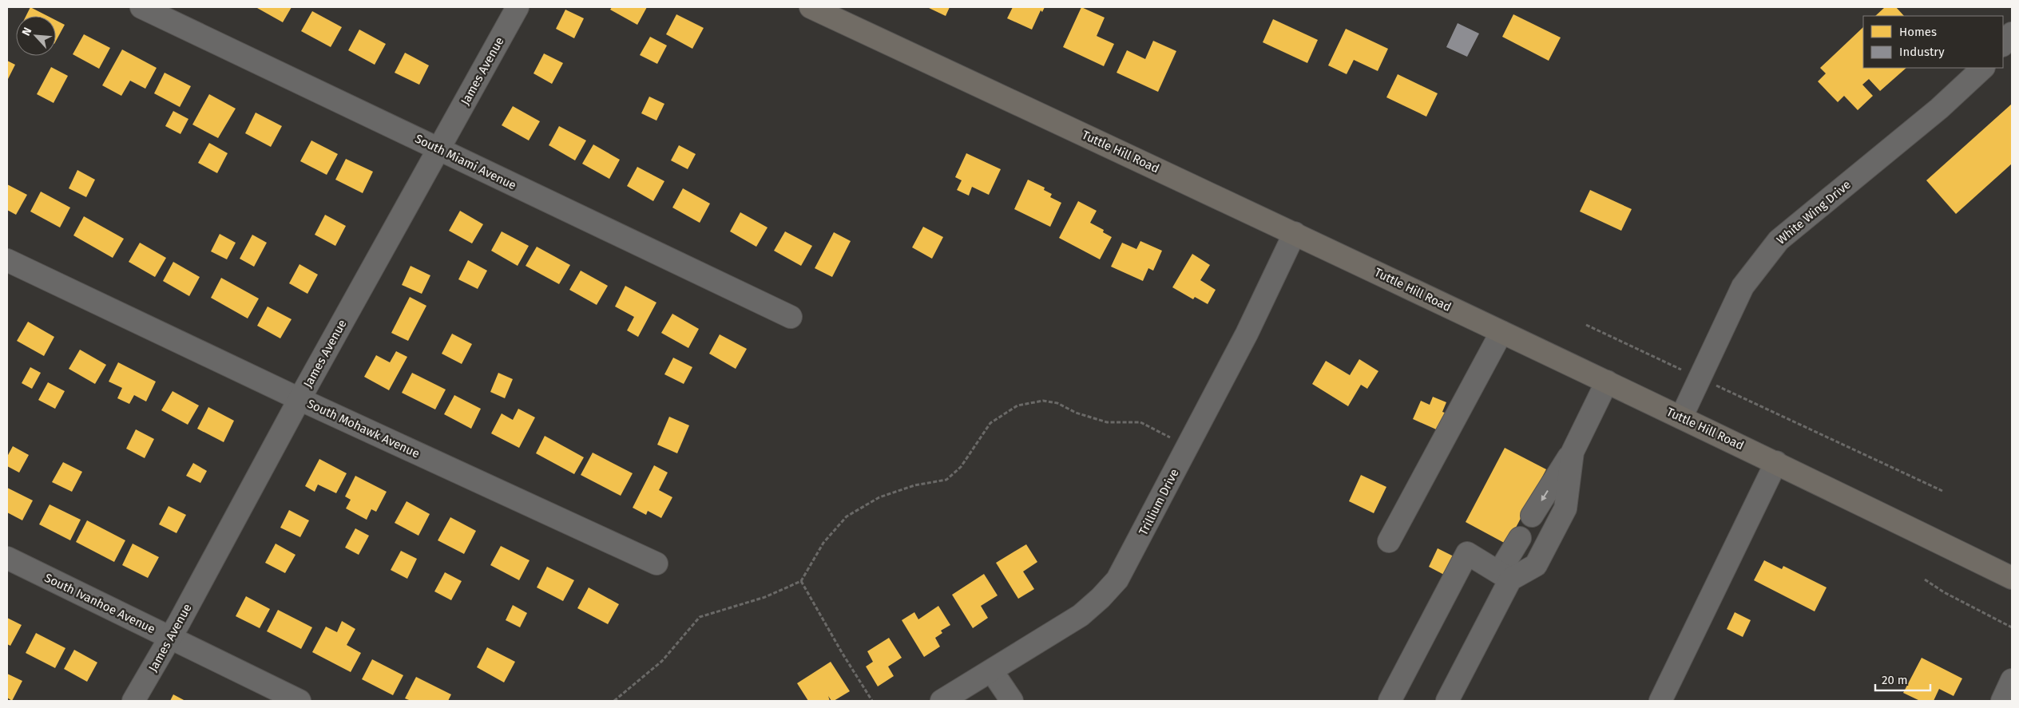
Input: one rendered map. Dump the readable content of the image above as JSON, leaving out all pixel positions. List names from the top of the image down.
{
  "streets": {
    "main road": ["Tuttle Hill Road"],
    "street": [
      "James Avenue",
      "South Miami Avenue",
      "White Wing Drive",
      "South Mohawk Avenue",
      "Trillium Drive",
      "South Ivanhoe Avenue"
    ]
  },
  "crossings": [
    ["James Avenue", "South Miami Avenue"],
    ["James Avenue", "South Mohawk Avenue"],
    ["James Avenue", "South Ivanhoe Avenue"],
    ["Tuttle Hill Road", "White Wing Drive"],
    ["Tuttle Hill Road", "Trillium Drive"]
  ],
  "legend": ["Homes", "Industry"],
  "scale_bar": "20 m",
  "north": "top left"
}
